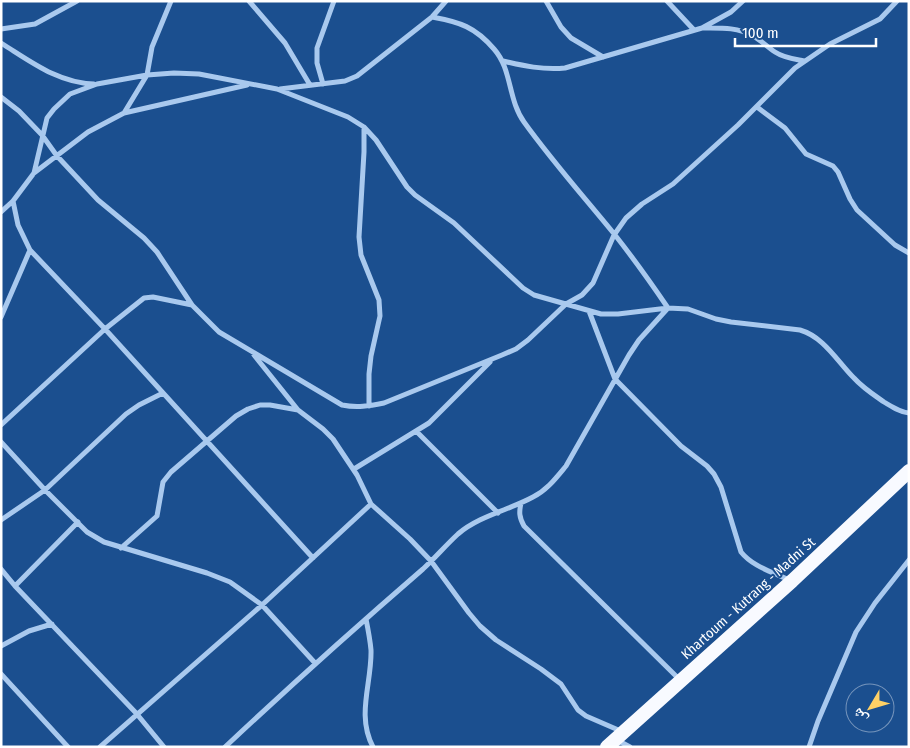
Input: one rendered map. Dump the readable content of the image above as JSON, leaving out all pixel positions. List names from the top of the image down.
{
  "streets": {
    "highway": ["Khartoum - Kutrang - Madni St"]
  },
  "scale_bar": "100 m",
  "north": "bottom left"
}
